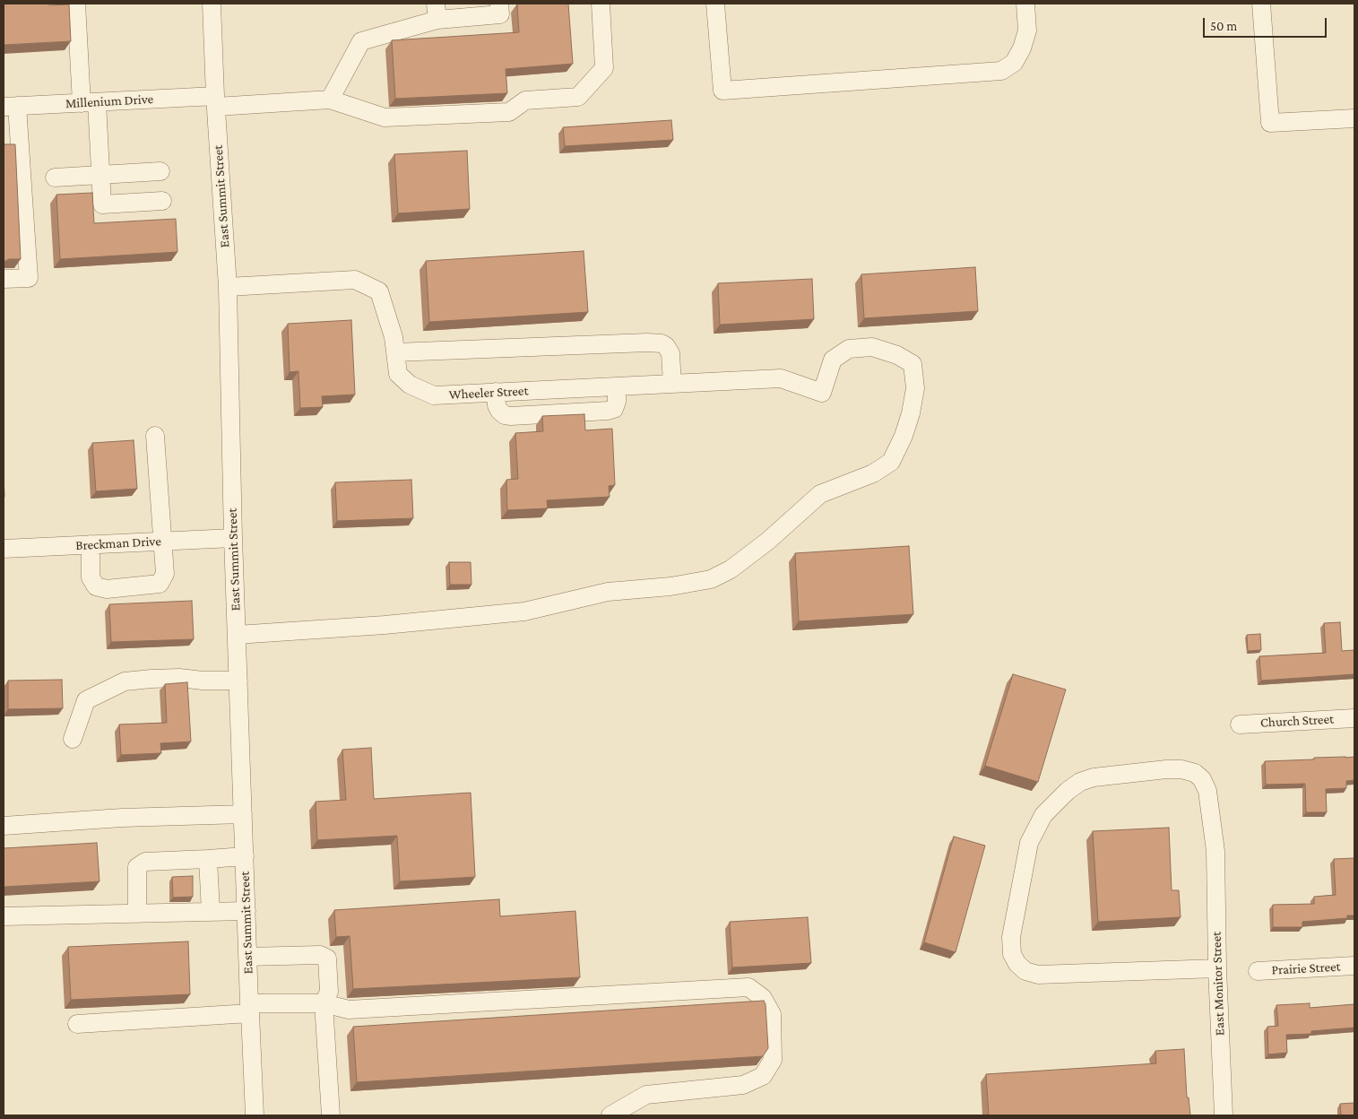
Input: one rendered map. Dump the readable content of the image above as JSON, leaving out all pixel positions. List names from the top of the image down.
{
  "streets": {
    "street": [
      "Millenium Drive",
      "East Summit Street",
      "Wheeler Street",
      "Breckman Drive",
      "Church Street",
      "Prairie Street",
      "East Monitor Street"
    ]
  },
  "crossings": [
    ["Millenium Drive", "East Summit Street"],
    ["East Summit Street", "Wheeler Street"],
    ["East Summit Street", "Breckman Drive"]
  ],
  "scale_bar": "50 m"
}
